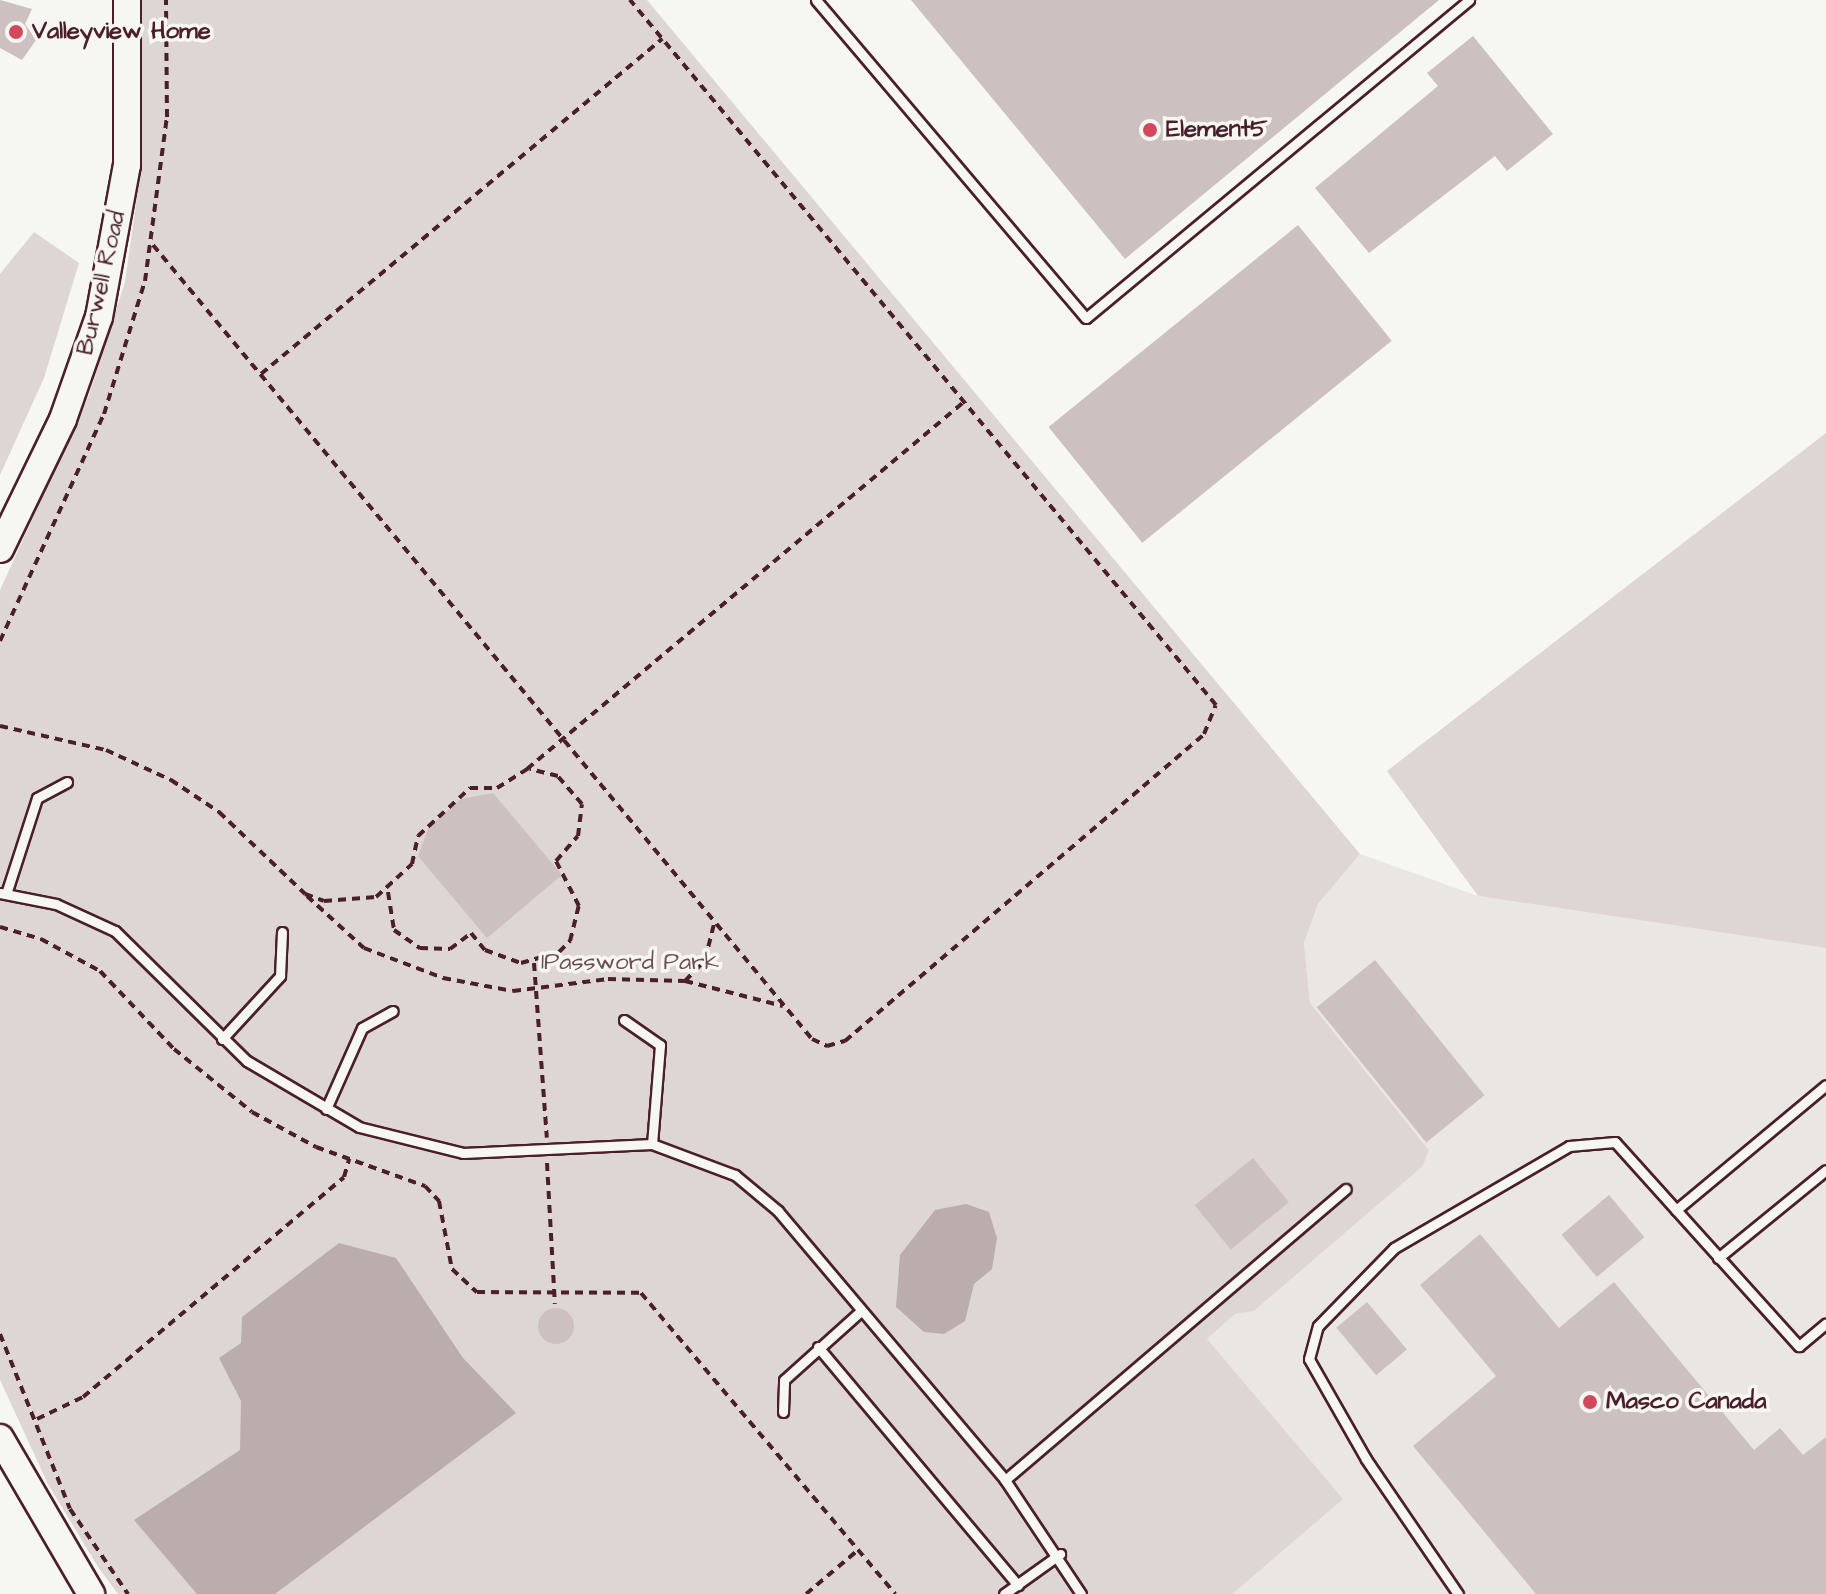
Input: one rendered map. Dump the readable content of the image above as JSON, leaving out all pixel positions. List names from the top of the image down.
{
  "streets": {
    "main road": ["Burwell Road"]
  },
  "parks": ["1Password Park"],
  "places": ["Valleyview Home", "Element5", "Masco Canada"]
}
